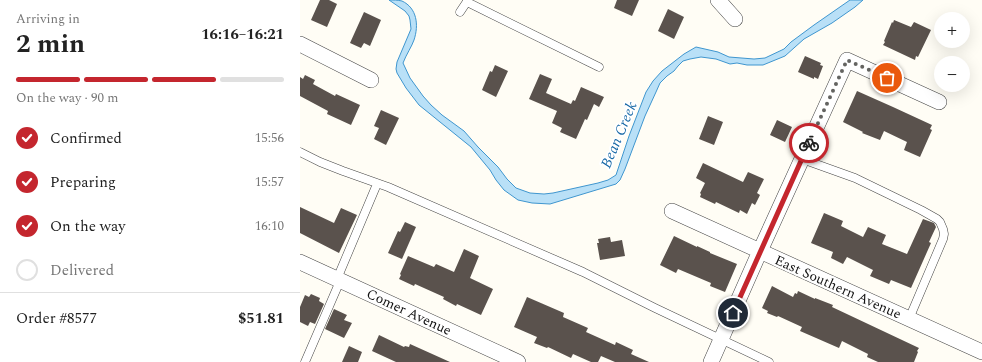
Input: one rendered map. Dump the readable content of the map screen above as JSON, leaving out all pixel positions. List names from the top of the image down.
{
  "streets": {
    "street": ["East Southern Avenue", "Comer Avenue"]
  },
  "water": ["Bean Creek"],
  "page": {
    "heading": ["2 min", "Arriving in", "16:16–16:21"],
    "panel": ["Order #8577", "$51.81"],
    "map_buttons": ["+", "−"],
    "bar": "On the way · 90 m",
    "list": [
      ["Confirmed", "15:56"],
      ["Preparing", "15:57"],
      ["On the way", "16:10"],
      "Delivered"
    ]
  }
}
